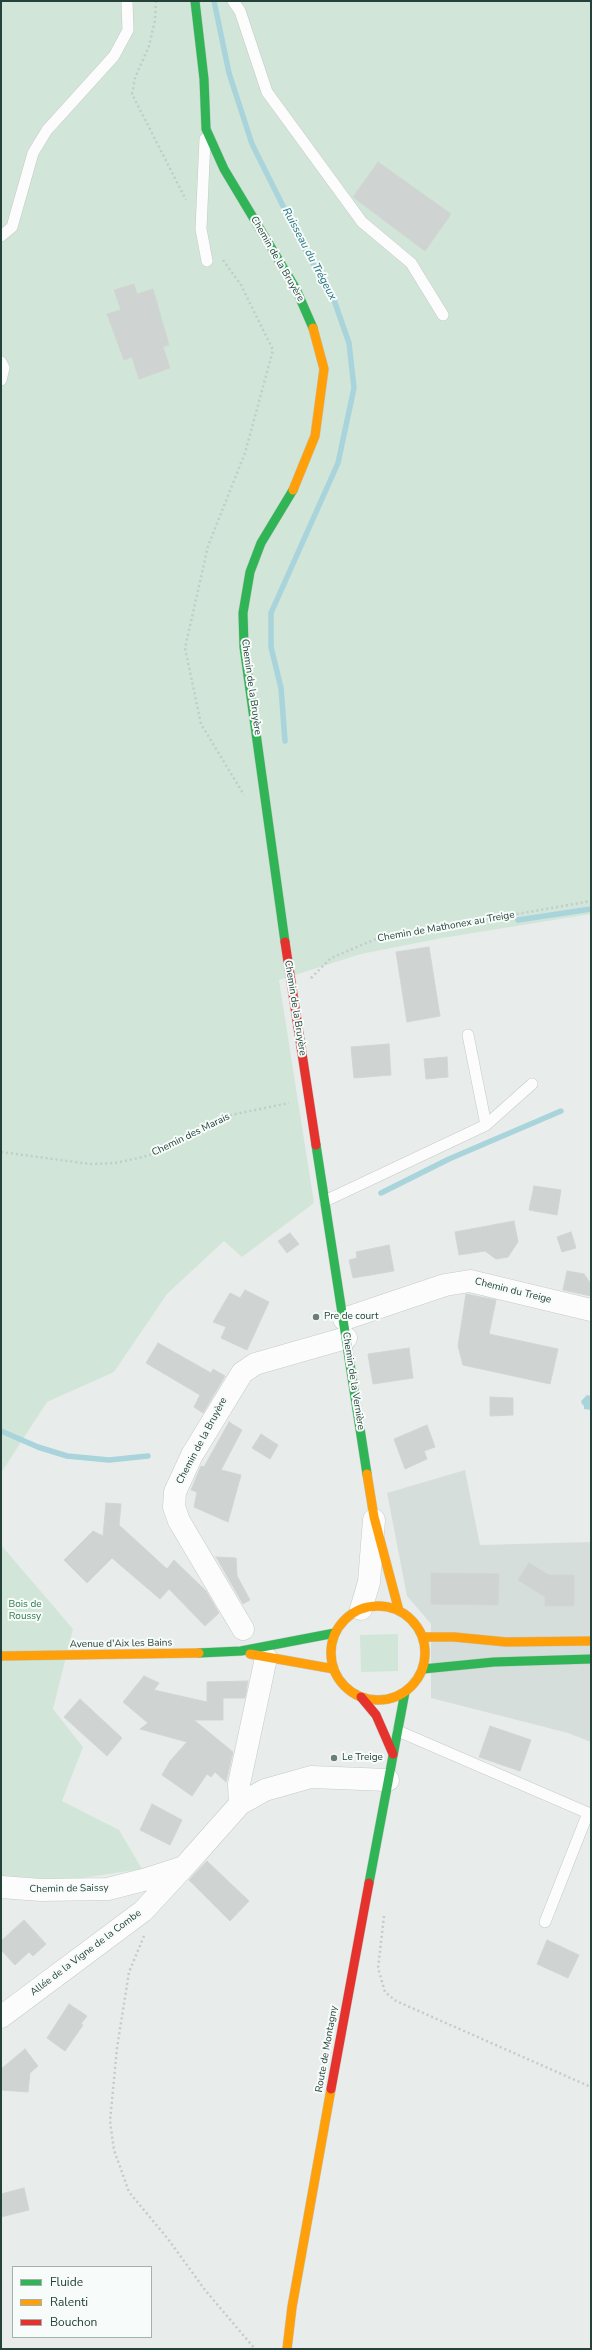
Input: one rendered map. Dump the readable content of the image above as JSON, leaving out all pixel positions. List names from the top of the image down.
{
  "streets": {
    "street": [
      "Chemin de la Bruyère",
      "Chemin du Treige",
      "Chemin de la Vernière",
      "Avenue d'Aix les Bains",
      "Chemin de Saissy",
      "Allée de la Vigne de la Combe",
      "Route de Montagny"
    ],
    "path": ["Chemin de Mathonex au Treige", "Chemin des Marais"]
  },
  "crossings": [
    ["Chemin de la Bruyère", "Chemin de Mathonex au Treige"],
    ["Chemin de la Bruyère", "Chemin des Marais"],
    ["Chemin de la Bruyère", "Chemin du Treige"],
    ["Chemin de la Bruyère", "Chemin de la Vernière"],
    ["Chemin du Treige", "Chemin de la Vernière"],
    ["Chemin de la Vernière", "Route de Montagny"],
    ["Chemin de Saissy", "Allée de la Vigne de la Combe"]
  ],
  "water": ["Ruisseau du Trégeux"],
  "parks": ["Bois de Roussy"],
  "places": ["Pre de court", "Le Treige"],
  "legend": ["Fluide", "Ralenti", "Bouchon"]
}
